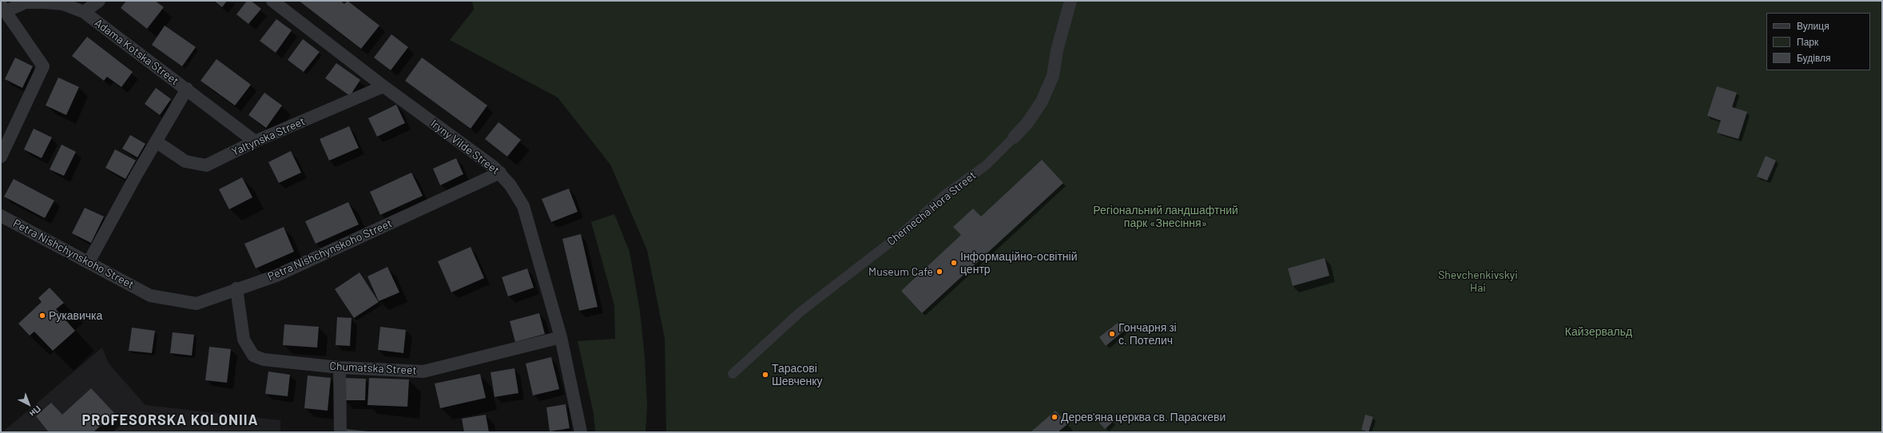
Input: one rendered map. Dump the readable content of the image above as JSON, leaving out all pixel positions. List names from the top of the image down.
{
  "streets": {
    "street": [
      "Adama Kotska Street",
      "Yaltynska Street",
      "Iryny Vilde Street",
      "Chernecha Hora Street",
      "Petra Nishchynskoho Street",
      "Chumatska Street"
    ]
  },
  "crossings": [
    ["Adama Kotska Street", "Yaltynska Street"],
    ["Yaltynska Street", "Iryny Vilde Street"],
    ["Iryny Vilde Street", "Petra Nishchynskoho Street"],
    ["Iryny Vilde Street", "Chumatska Street"],
    ["Petra Nishchynskoho Street", "Chumatska Street"]
  ],
  "districts": ["PROFESORSKA KOLONIIA"],
  "parks": ["Регіональний ландшафтний парк «Знесіння»", "Shevchenkivskyi Hai", "Кайзервальд"],
  "places": [
    "Інформаційно-освітній центр",
    "Museum Cafe",
    "Рукавичка",
    "Гончарня зі с. Потелич",
    "Тарасові Шевченку",
    "Дерев'яна церква св. Параскеви"
  ],
  "legend": ["Вулиця", "Парк", "Будівля"],
  "north": "bottom right"
}
